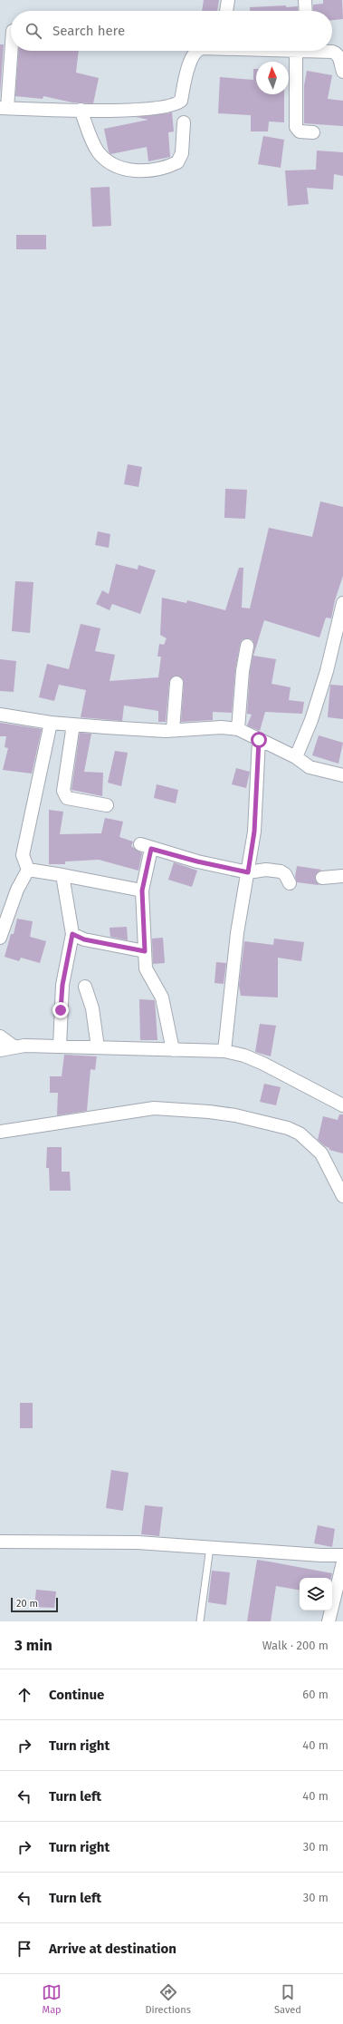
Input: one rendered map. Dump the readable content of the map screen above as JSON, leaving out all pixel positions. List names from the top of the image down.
{
  "scale_bar": "20 m",
  "north": "top",
  "page": {
    "search": "Search here",
    "scale": "20 m",
    "heading": ["3 min", "Walk · 200 m"],
    "list": [
      ["Continue", "60 m"],
      ["Turn right", "40 m"],
      ["Turn left", "40 m"],
      ["Turn right", "30 m"],
      ["Turn left", "30 m"],
      "Arrive at destination"
    ],
    "nav": ["Map", "Directions", "Saved"]
  }
}
